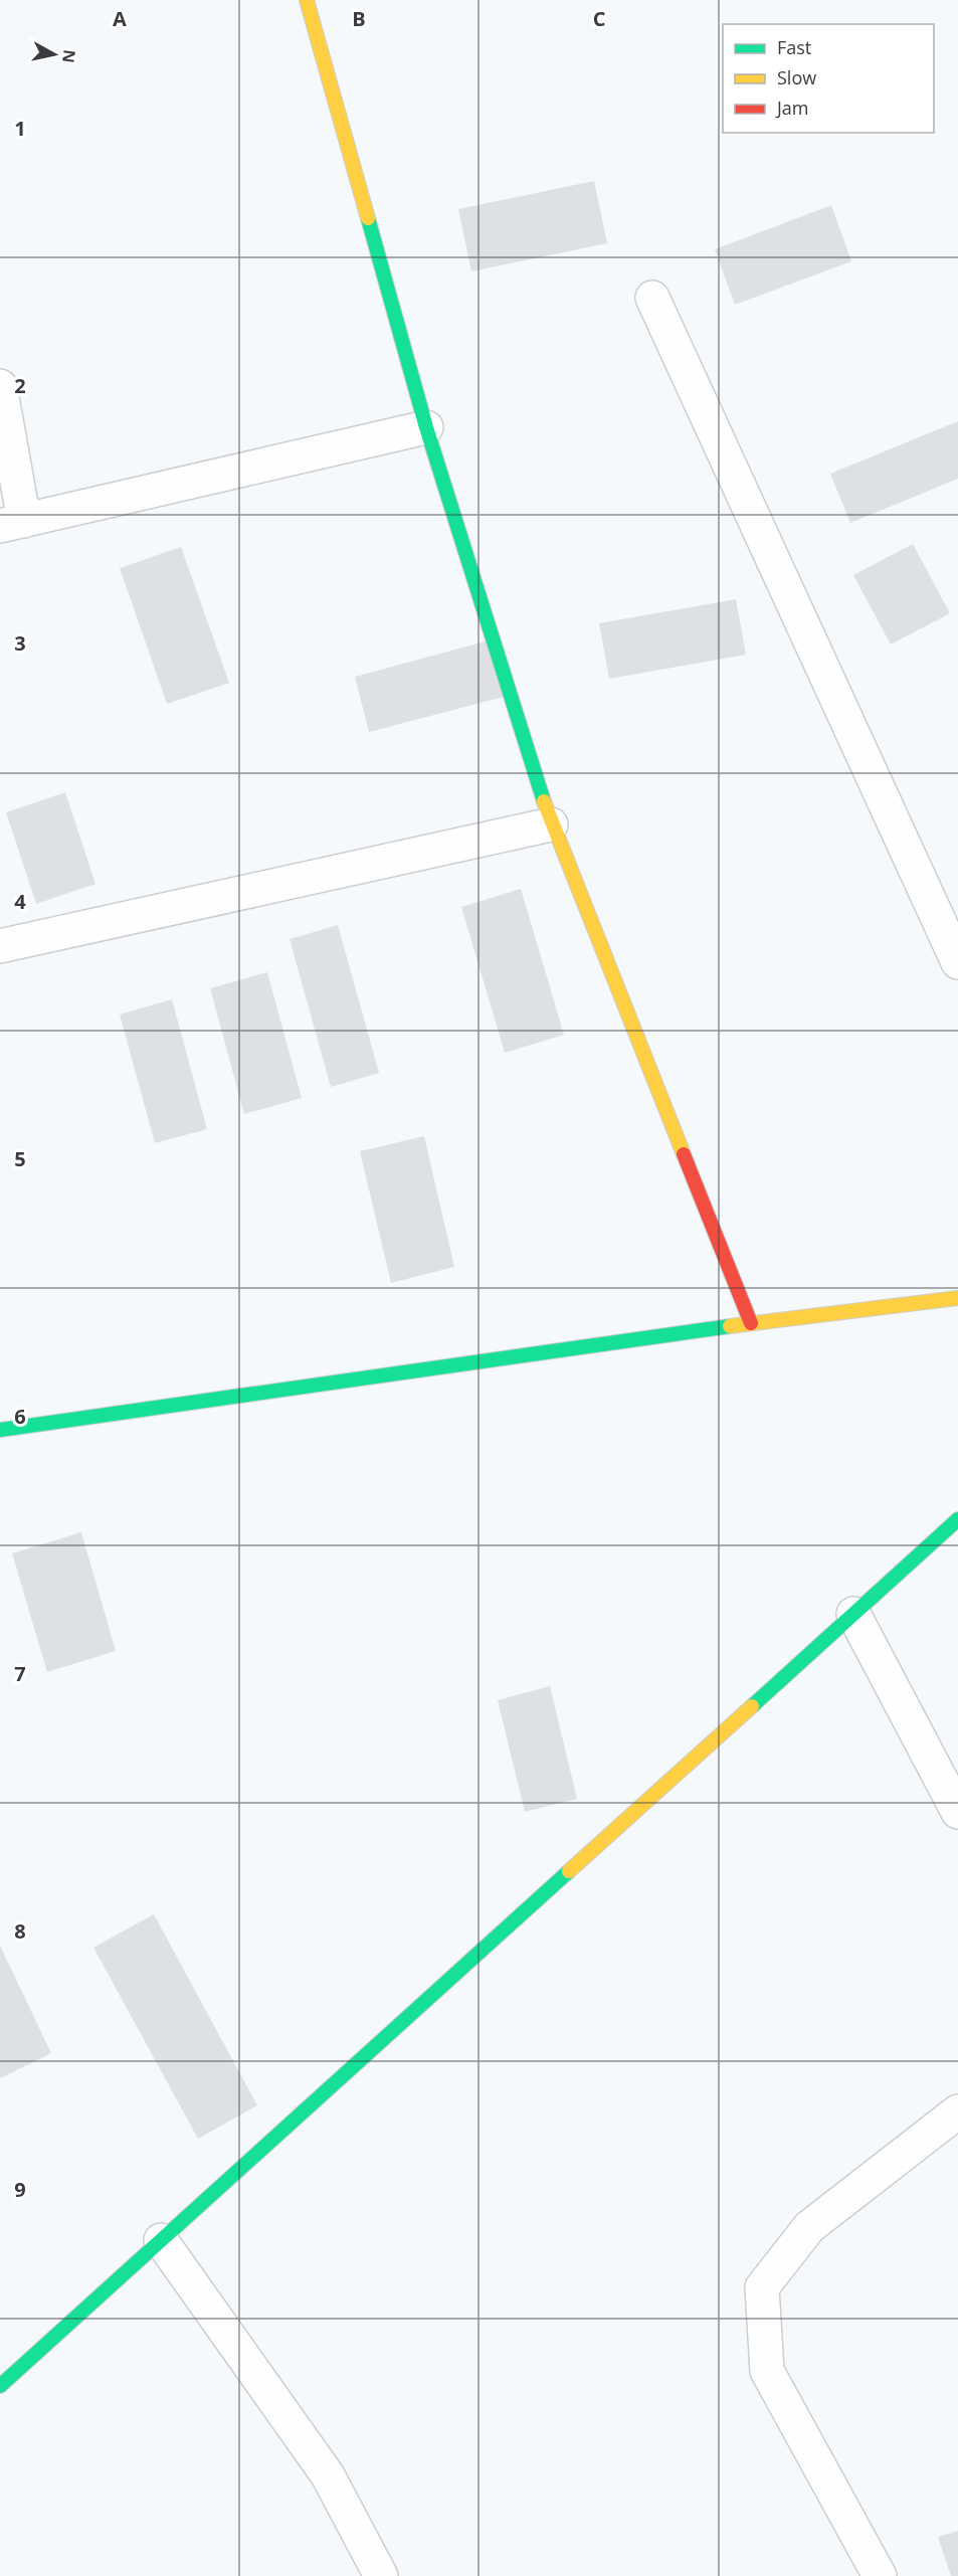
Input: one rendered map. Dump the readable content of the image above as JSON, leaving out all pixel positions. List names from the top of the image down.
{
  "legend": ["Fast", "Slow", "Jam"],
  "north": "right",
  "grid": {
    "columns": ["A", "B", "C"],
    "rows": [
      "1",
      "2",
      "3",
      "4",
      "5",
      "6",
      "7",
      "8",
      "9"
    ]
  }
}
